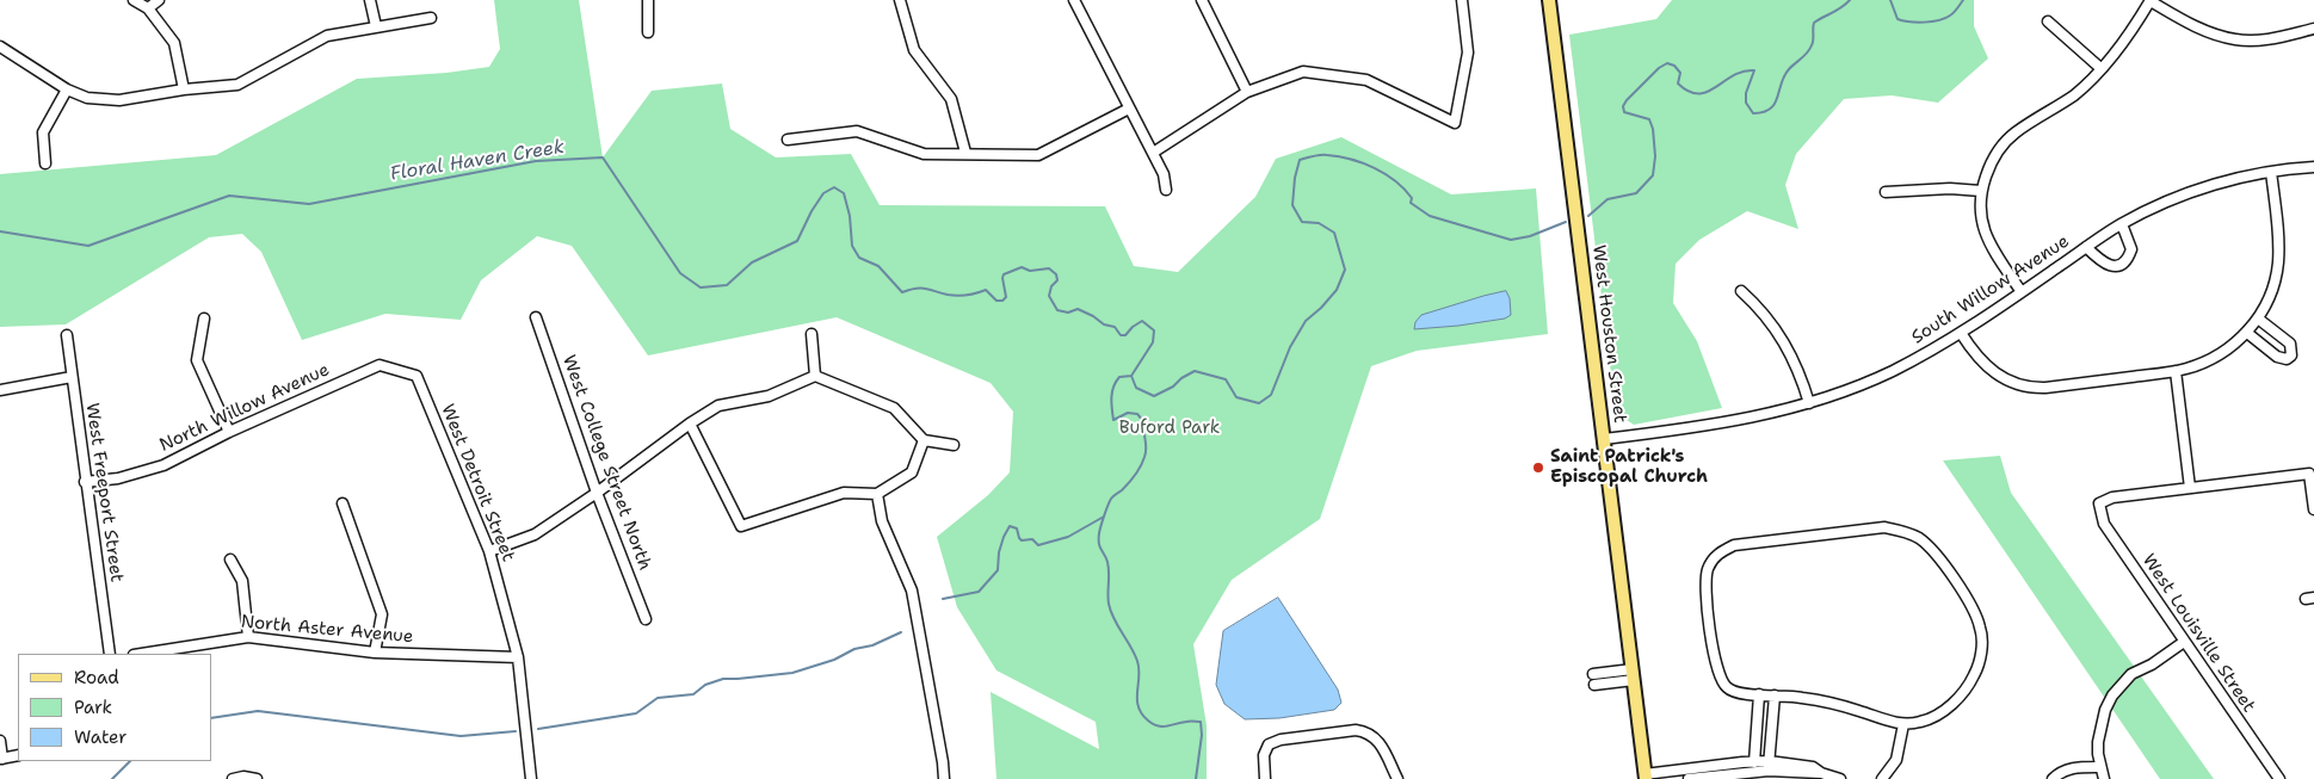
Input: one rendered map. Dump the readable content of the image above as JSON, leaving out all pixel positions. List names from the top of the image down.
{
  "streets": {
    "main road": ["West Houston Street"],
    "street": [
      "South Willow Avenue",
      "North Willow Avenue",
      "West College Street North",
      "West Detroit Street",
      "West Freeport Street",
      "North Aster Avenue",
      "West Louisville Street"
    ]
  },
  "crossings": [
    ["South Willow Avenue", "West Houston Street"],
    ["North Willow Avenue", "West Detroit Street"],
    ["North Willow Avenue", "West Freeport Street"],
    ["West Detroit Street", "North Aster Avenue"]
  ],
  "water": ["Floral Haven Creek"],
  "parks": ["Buford Park"],
  "places": ["Saint Patrick's Episcopal Church"],
  "legend": ["Road", "Park", "Water"]
}
